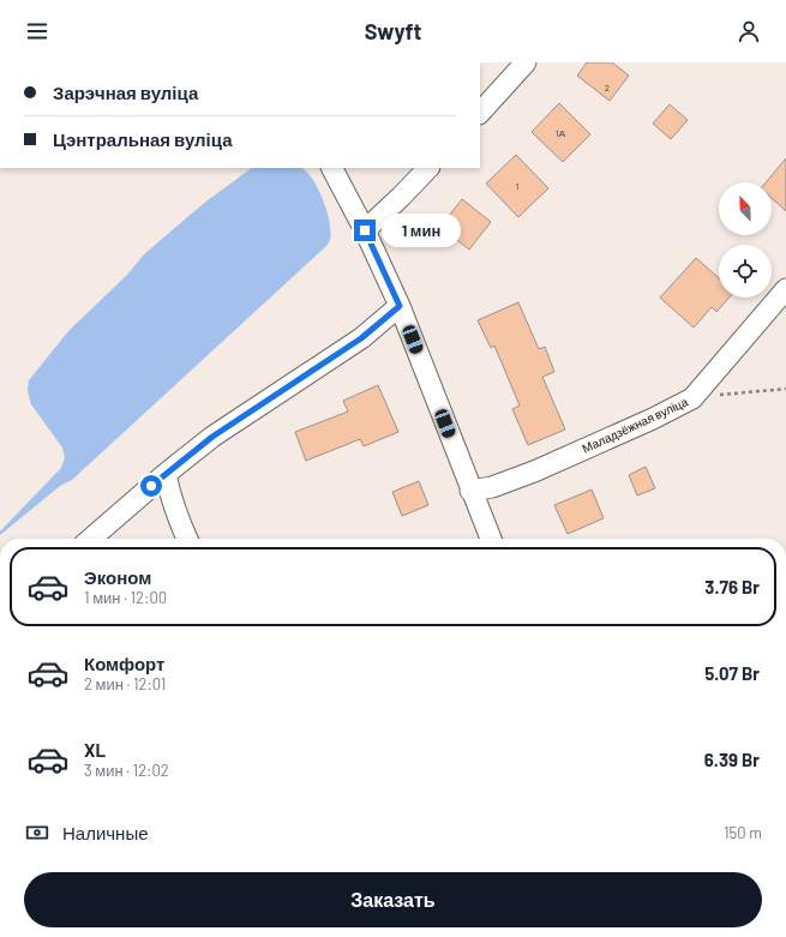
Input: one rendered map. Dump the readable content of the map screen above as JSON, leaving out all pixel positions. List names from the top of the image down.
{
  "streets": {
    "street": ["Маладзёжная вуліца"]
  },
  "house_numbers": ["2", "1А", "1"],
  "north": "top left",
  "page": {
    "header": "Swyft",
    "banner": ["Зарэчная вуліца", "Цэнтральная вуліца"],
    "bubble": "1 мин",
    "list": [
      {
        "name": "Эконом",
        "note": "1 мин · 12:00",
        "value": "3.76 Br"
      },
      {
        "name": "Комфорт",
        "note": "2 мин · 12:01",
        "value": "5.07 Br"
      },
      {
        "name": "XL",
        "note": "3 мин · 12:02",
        "value": "6.39 Br"
      }
    ],
    "pay": ["Наличные", "150 m"],
    "buttons": "Заказать"
  }
}
